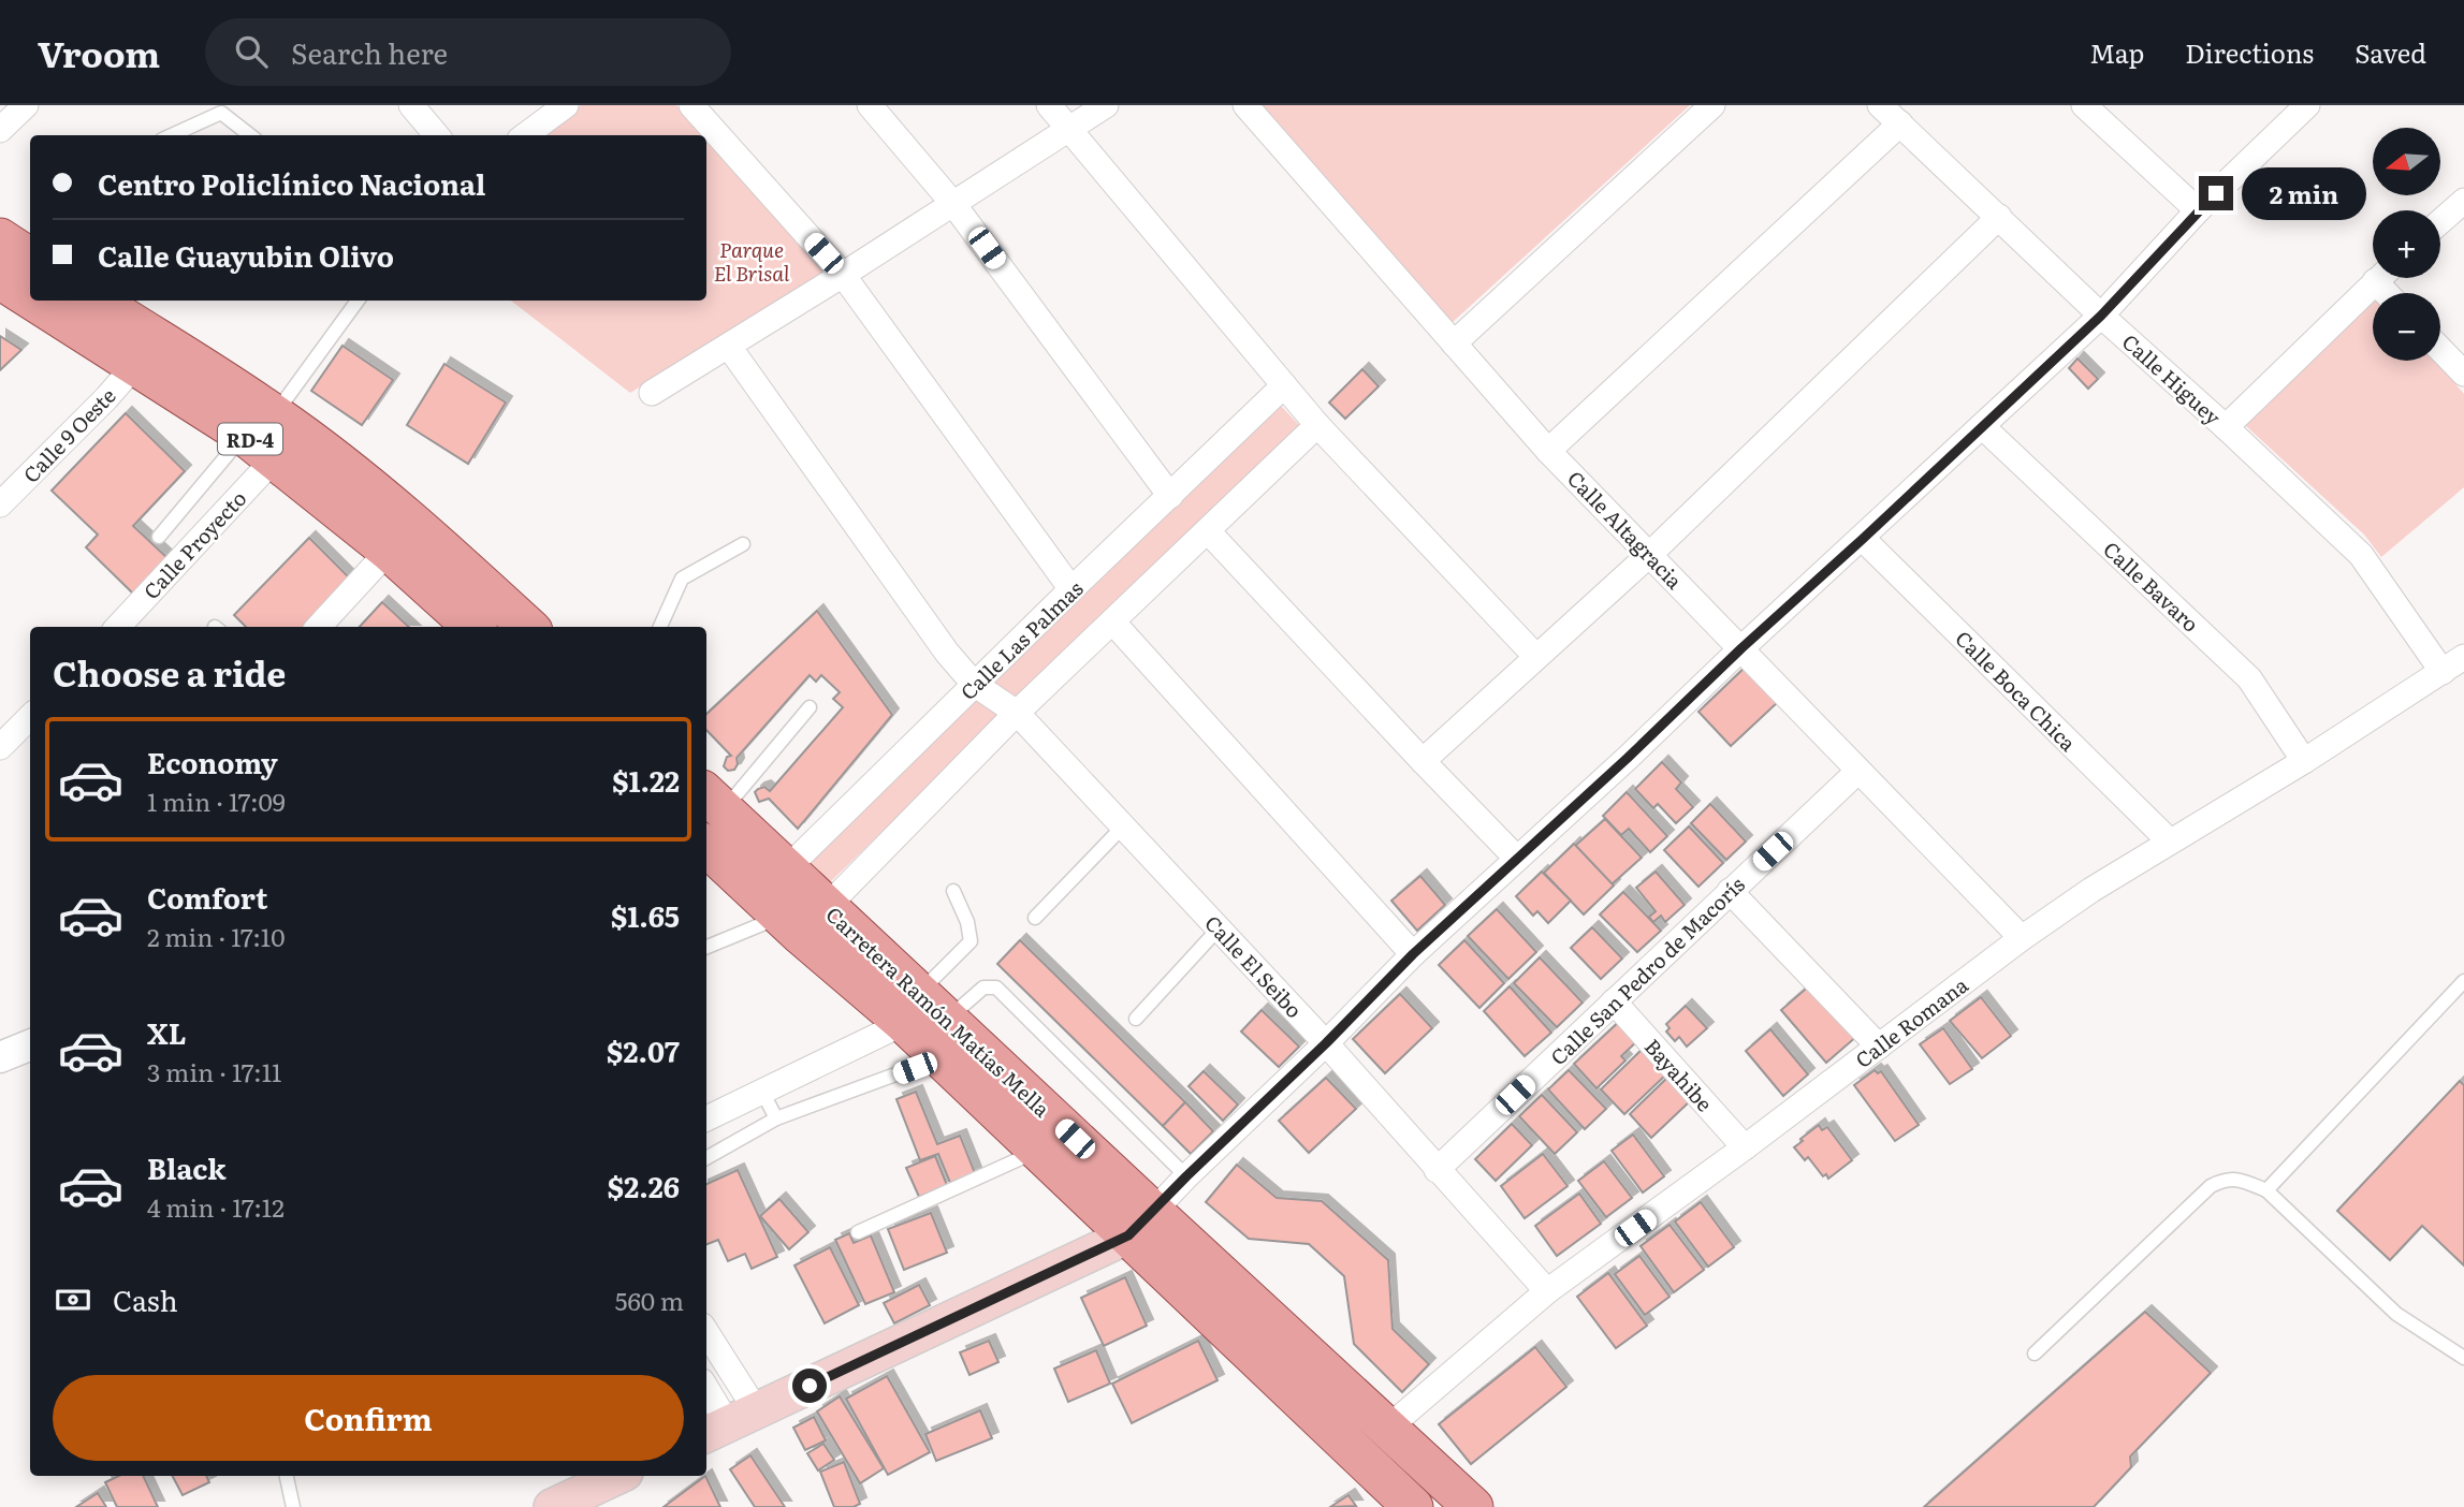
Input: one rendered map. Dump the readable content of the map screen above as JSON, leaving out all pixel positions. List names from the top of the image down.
{
  "streets": {
    "main road": ["RD-4", "Carretera Ramón Matías Mella"],
    "street": [
      "Calle Higuey",
      "Calle 9 Oeste",
      "Calle Altagracia",
      "Calle Proyecto",
      "Calle Bavaro",
      "Calle Las Palmas",
      "Calle Boca Chica",
      "Calle El Seibo",
      "Calle San Pedro de Macorís",
      "Calle Romana",
      "Bayahibe"
    ]
  },
  "crossings": [
    ["Calle Higuey", "Calle Romana"],
    ["Calle 9 Oeste", "RD-4"],
    ["RD-4", "Calle Proyecto"],
    ["Calle Altagracia", "Calle San Pedro de Macorís"],
    ["Calle Altagracia", "Calle Romana"],
    ["Calle Bavaro", "Calle Romana"],
    ["Calle Las Palmas", "Calle El Seibo"],
    ["Calle Las Palmas", "Carretera Ramón Matías Mella"],
    ["Calle Boca Chica", "Calle Romana"],
    ["Calle El Seibo", "Calle San Pedro de Macorís"],
    ["Calle El Seibo", "Calle Romana"],
    ["Calle San Pedro de Macorís", "Bayahibe"],
    ["Carretera Ramón Matías Mella", "Calle Romana"],
    ["Calle Romana", "Bayahibe"]
  ],
  "parks": ["Parque El Brisal"],
  "north": "left",
  "page": {
    "header": "Vroom",
    "search": "Search here",
    "nav": ["Map", "Directions", "Saved"],
    "map_buttons": ["+", "−"],
    "banner": ["Centro Policlínico Nacional", "Calle Guayubin Olivo"],
    "bubble": "2 min",
    "heading": "Choose a ride",
    "list": [
      {
        "name": "Economy",
        "note": "1 min · 17:09",
        "value": "$1.22"
      },
      {
        "name": "Comfort",
        "note": "2 min · 17:10",
        "value": "$1.65"
      },
      {
        "name": "XL",
        "note": "3 min · 17:11",
        "value": "$2.07"
      },
      {
        "name": "Black",
        "note": "4 min · 17:12",
        "value": "$2.26"
      }
    ],
    "pay": ["Cash", "560 m"],
    "buttons": "Confirm"
  }
}
